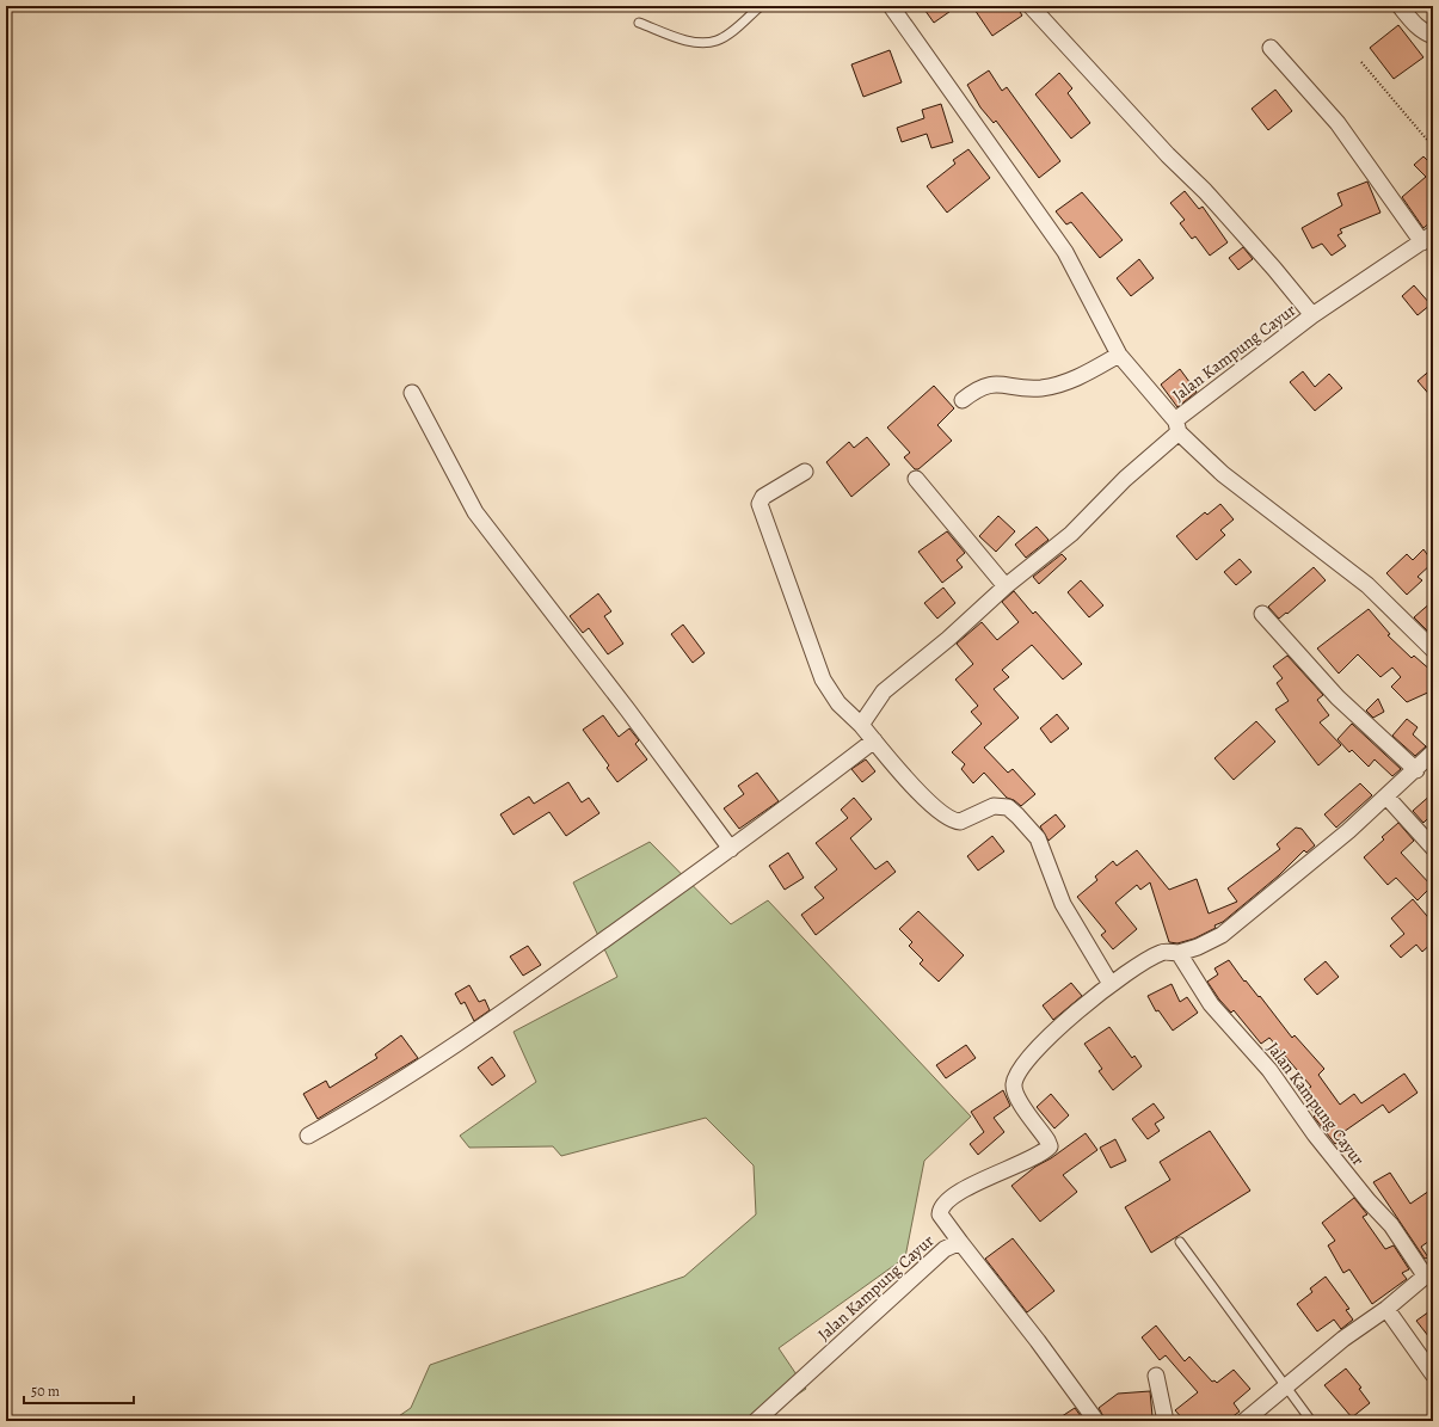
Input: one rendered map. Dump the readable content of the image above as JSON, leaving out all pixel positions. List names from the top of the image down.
{
  "streets": {
    "street": ["Jalan Kampung Cayur"]
  },
  "scale_bar": "50 m"
}
